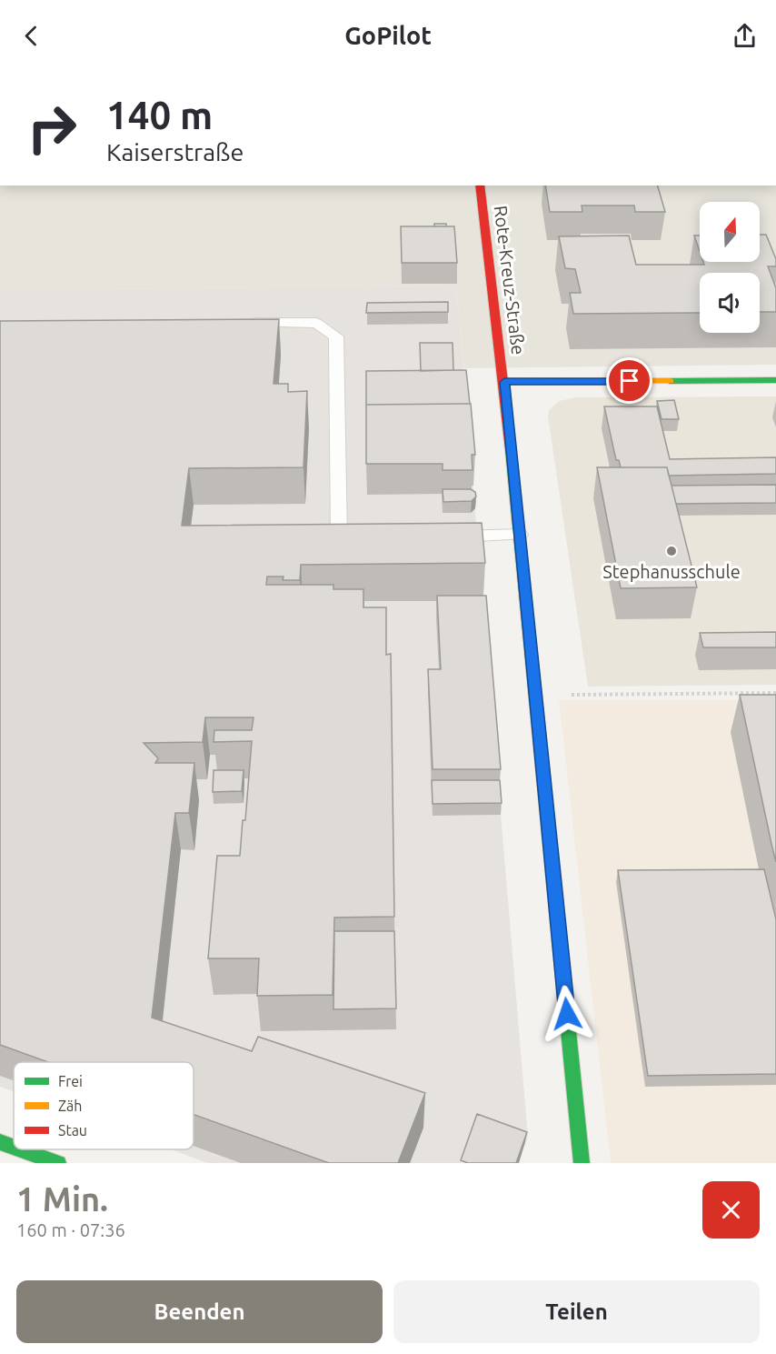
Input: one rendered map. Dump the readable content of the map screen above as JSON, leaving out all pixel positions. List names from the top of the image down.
{
  "streets": {
    "street": ["Rote-Kreuz-Straße"]
  },
  "places": ["Stephanusschule"],
  "legend": ["Frei", "Zäh", "Stau"],
  "north": "top",
  "page": {
    "header": "GoPilot",
    "turn": ["140 m", "Kaiserstraße"],
    "heading": ["1 Min.", "160 m · 07:36"],
    "buttons": ["Beenden", "Teilen"]
  }
}
